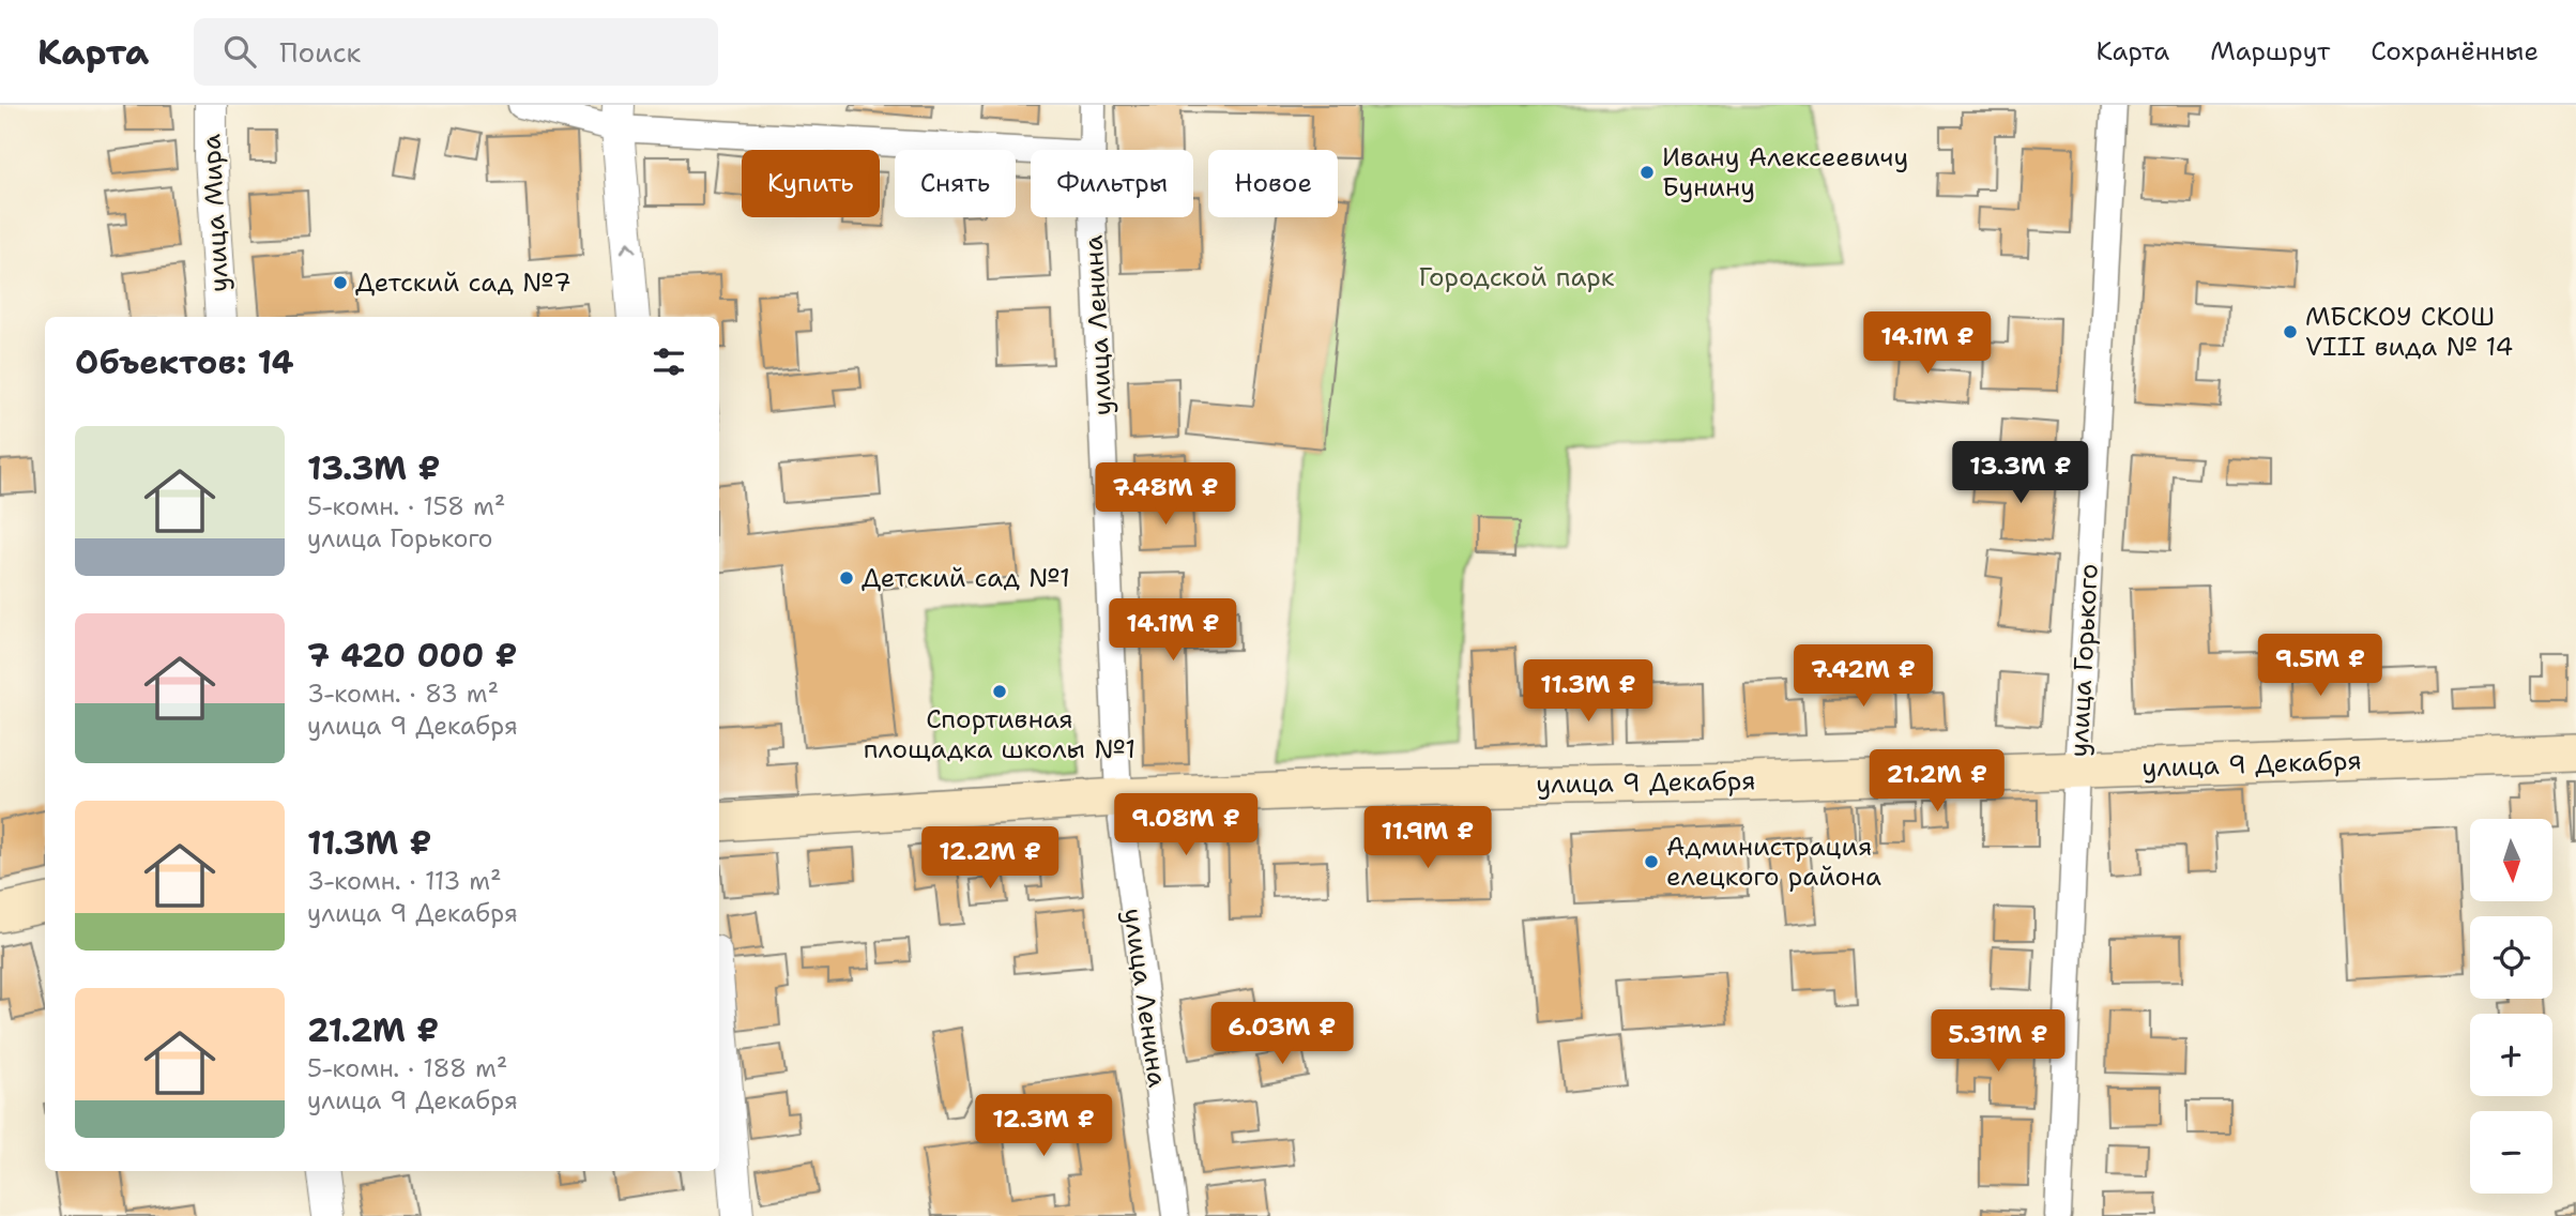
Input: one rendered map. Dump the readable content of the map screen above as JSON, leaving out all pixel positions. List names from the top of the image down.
{
  "streets": {
    "main road": ["улица 9 Декабря"],
    "street": ["улица Мира", "улица Ленина", "улица Горького"]
  },
  "crossings": [
    ["улица Ленина", "улица 9 Декабря"],
    ["улица Горького", "улица 9 Декабря"]
  ],
  "parks": ["Городской парк"],
  "places": [
    "Ивану Алексеевичу Бунину",
    "Детский сад №7",
    "МБСКОУ СКОШ VIII вида № 14",
    "Детский сад №1",
    "Спортивная площадка школы №1",
    "Администрация елецкого района"
  ],
  "north": "bottom",
  "page": {
    "header": "Карта",
    "search": "Поиск",
    "nav": ["Карта", "Маршрут", "Сохранённые"],
    "chip": [
      "Купить",
      "Снять",
      "Фильтры",
      "Новое"
    ],
    "price": [
      "14.1M ₽",
      "13.3M ₽",
      "7.48M ₽",
      "14.1M ₽",
      "9.5M ₽",
      "7.42M ₽",
      "11.3M ₽",
      "21.2M ₽",
      "9.08M ₽",
      "11.9M ₽",
      "12.2M ₽",
      "6.03M ₽",
      "5.31M ₽",
      "12.3M ₽"
    ],
    "heading": "Объектов: 14",
    "list": [
      {
        "name": "13.3M ₽",
        "note": "5-комн. · 158 m² · улица Горького"
      },
      {
        "name": "7 420 000 ₽",
        "note": "3-комн. · 83 m² · улица 9 Декабря"
      },
      {
        "name": "11.3M ₽",
        "note": "3-комн. · 113 m² · улица 9 Декабря"
      },
      {
        "name": "21.2M ₽",
        "note": "5-комн. · 188 m² · улица 9 Декабря"
      }
    ],
    "map_buttons": ["+", "−"]
  }
}
